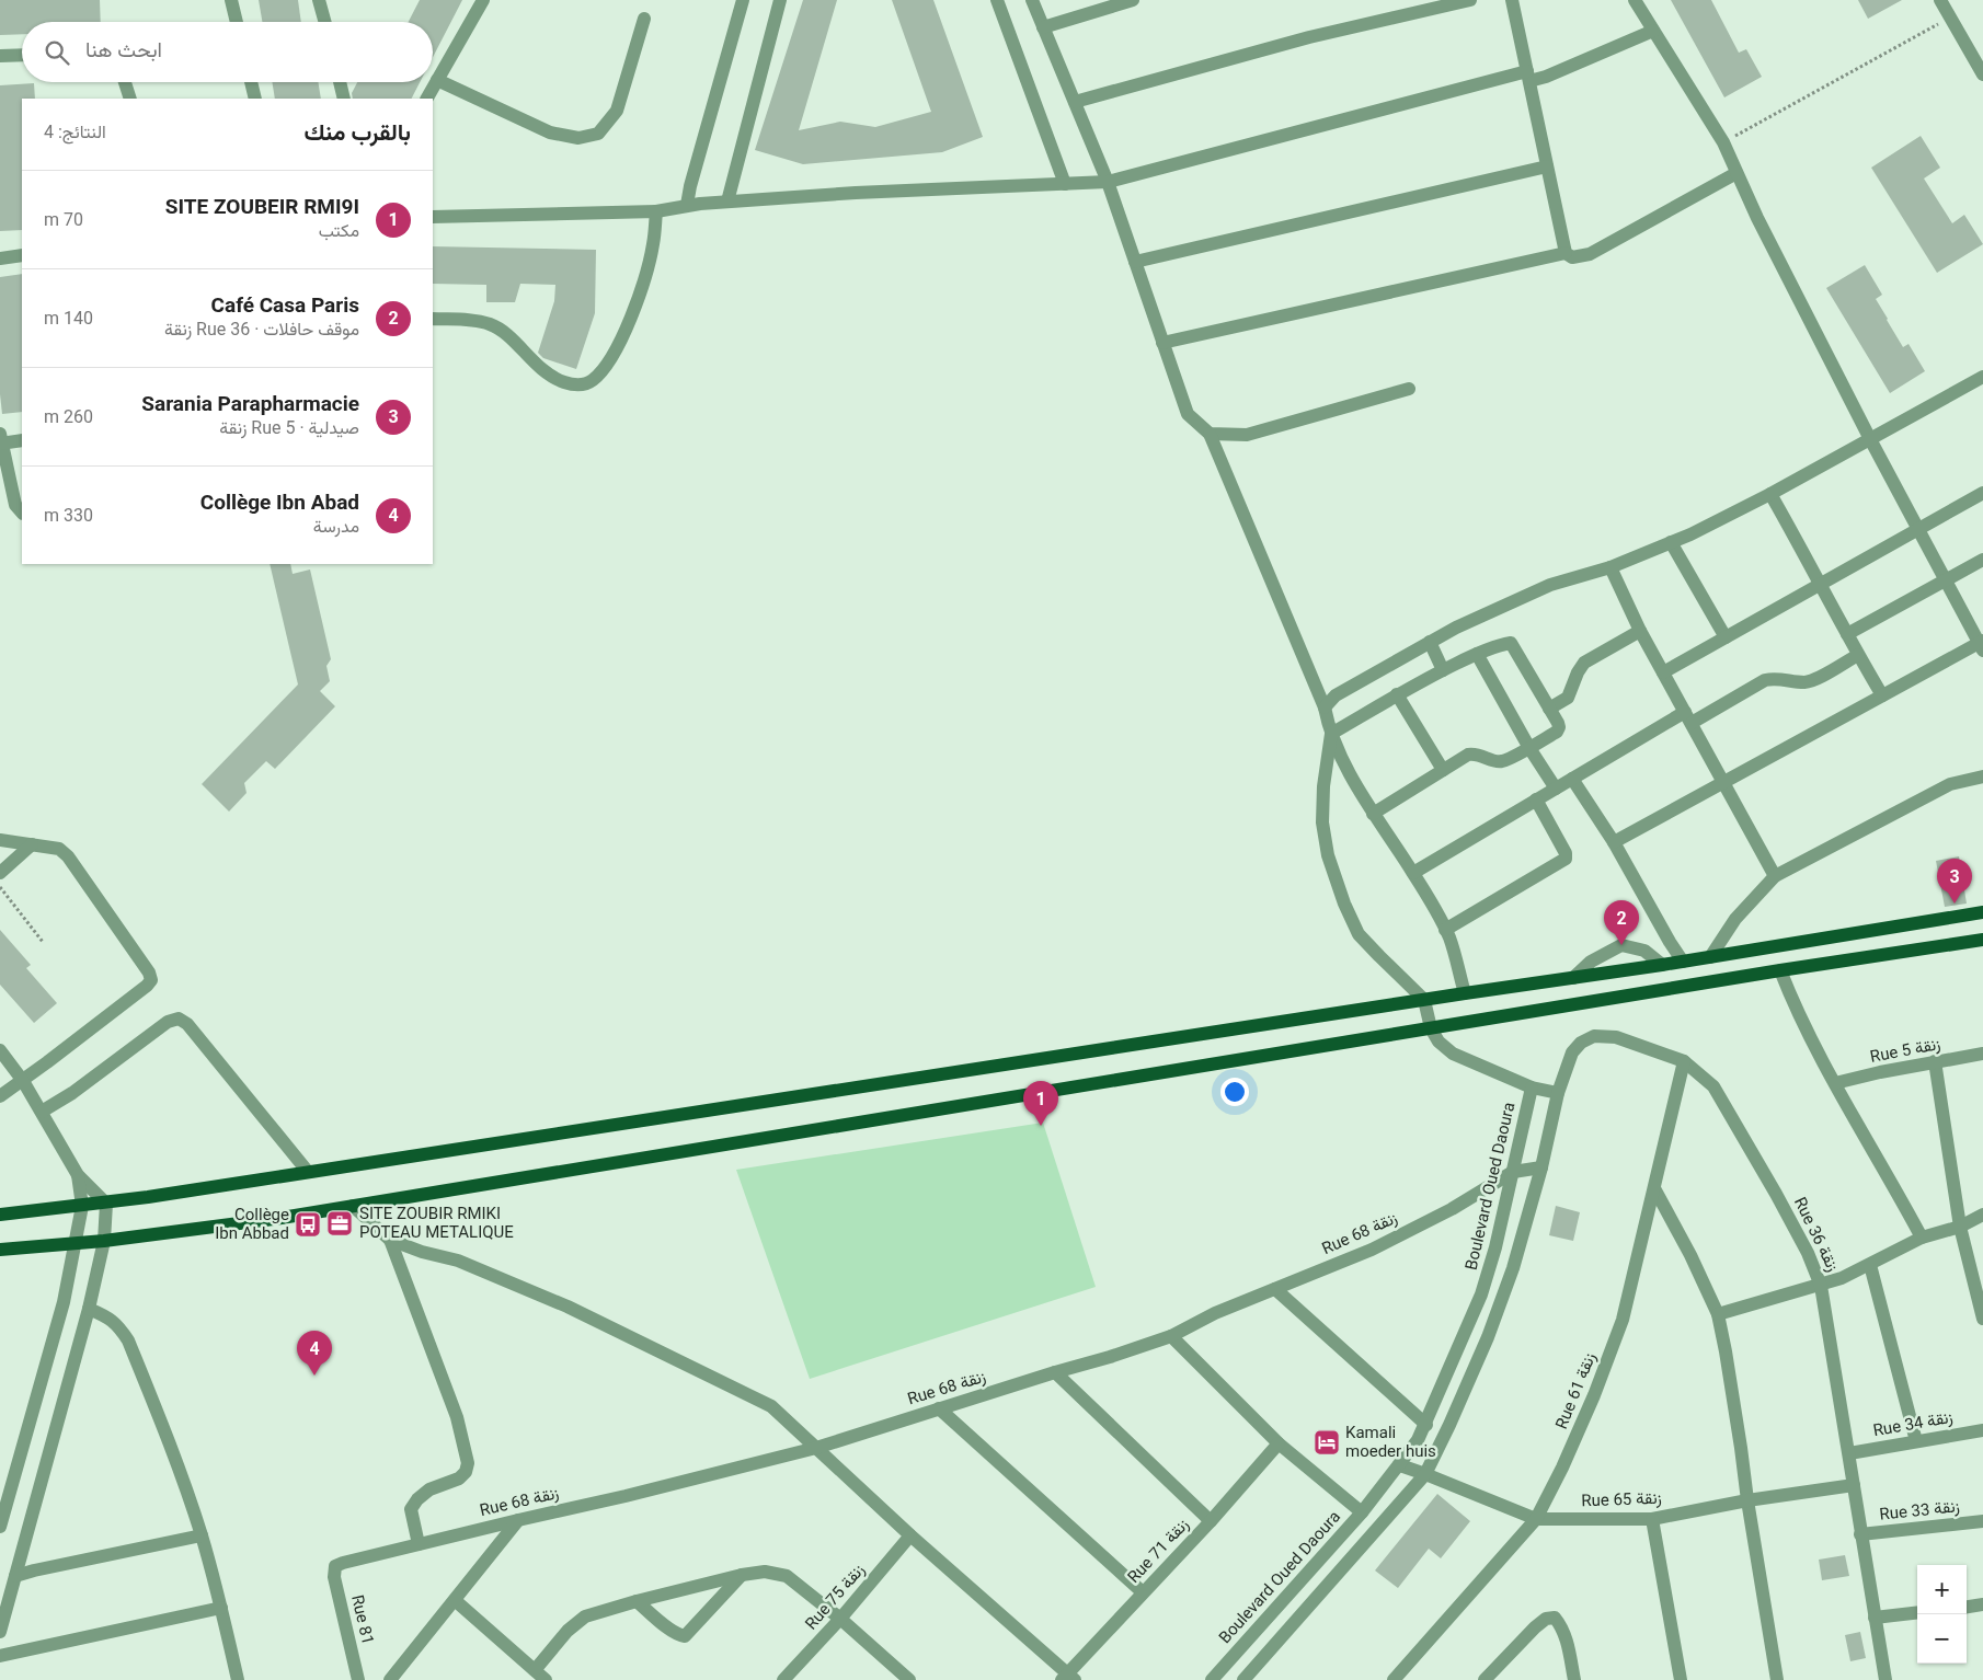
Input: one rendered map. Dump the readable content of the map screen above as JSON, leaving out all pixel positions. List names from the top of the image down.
{
  "streets": {
    "street": [
      "Rue 5 زنقة",
      "Boulevard Oued Daoura",
      "Rue 68 زنقة",
      "Rue 36 زنقة",
      "Rue 61 زنقة",
      "Rue 34 زنقة",
      "Rue 65 زنقة",
      "Rue 33 زنقة",
      "Rue 71 زنقة",
      "Rue 75 زنقة",
      "Rue 81"
    ]
  },
  "crossings": [
    ["Boulevard Oued Daoura", "Rue 68 زنقة"],
    ["Boulevard Oued Daoura", "Rue 36 زنقة"],
    ["Boulevard Oued Daoura", "Rue 65 زنقة"],
    ["Rue 68 زنقة", "Rue 81"],
    ["Rue 36 زنقة", "Rue 61 زنقة"],
    ["Rue 36 زنقة", "Rue 34 زنقة"],
    ["Rue 36 زنقة", "Rue 65 زنقة"],
    ["Rue 36 زنقة", "Rue 33 زنقة"],
    ["Rue 61 زنقة", "Rue 65 زنقة"]
  ],
  "places": {
    "office": ["SITE ZOUBIR RMIKI POTEAU METALIQUE"],
    "bus stop": ["Collège Ibn Abbad"],
    "hotel": ["Kamali moeder huis"]
  },
  "page": {
    "search": "ابحث هنا",
    "heading": ["بالقرب منك", "النتائج: 4"],
    "list": [
      {
        "mark": "1",
        "name": "SITE ZOUBEIR RMI9I",
        "note": "مكتب",
        "value": "70 m"
      },
      {
        "mark": "2",
        "name": "Café Casa Paris",
        "note": "موقف حافلات · Rue 36 زنقة",
        "value": "140 m"
      },
      {
        "mark": "3",
        "name": "Sarania Parapharmacie",
        "note": "صيدلية · Rue 5 زنقة",
        "value": "260 m"
      },
      {
        "mark": "4",
        "name": "Collège Ibn Abad",
        "note": "مدرسة",
        "value": "330 m"
      }
    ],
    "pins": [
      "3",
      "2",
      "1",
      "4"
    ],
    "map_buttons": ["+", "−"]
  }
}
